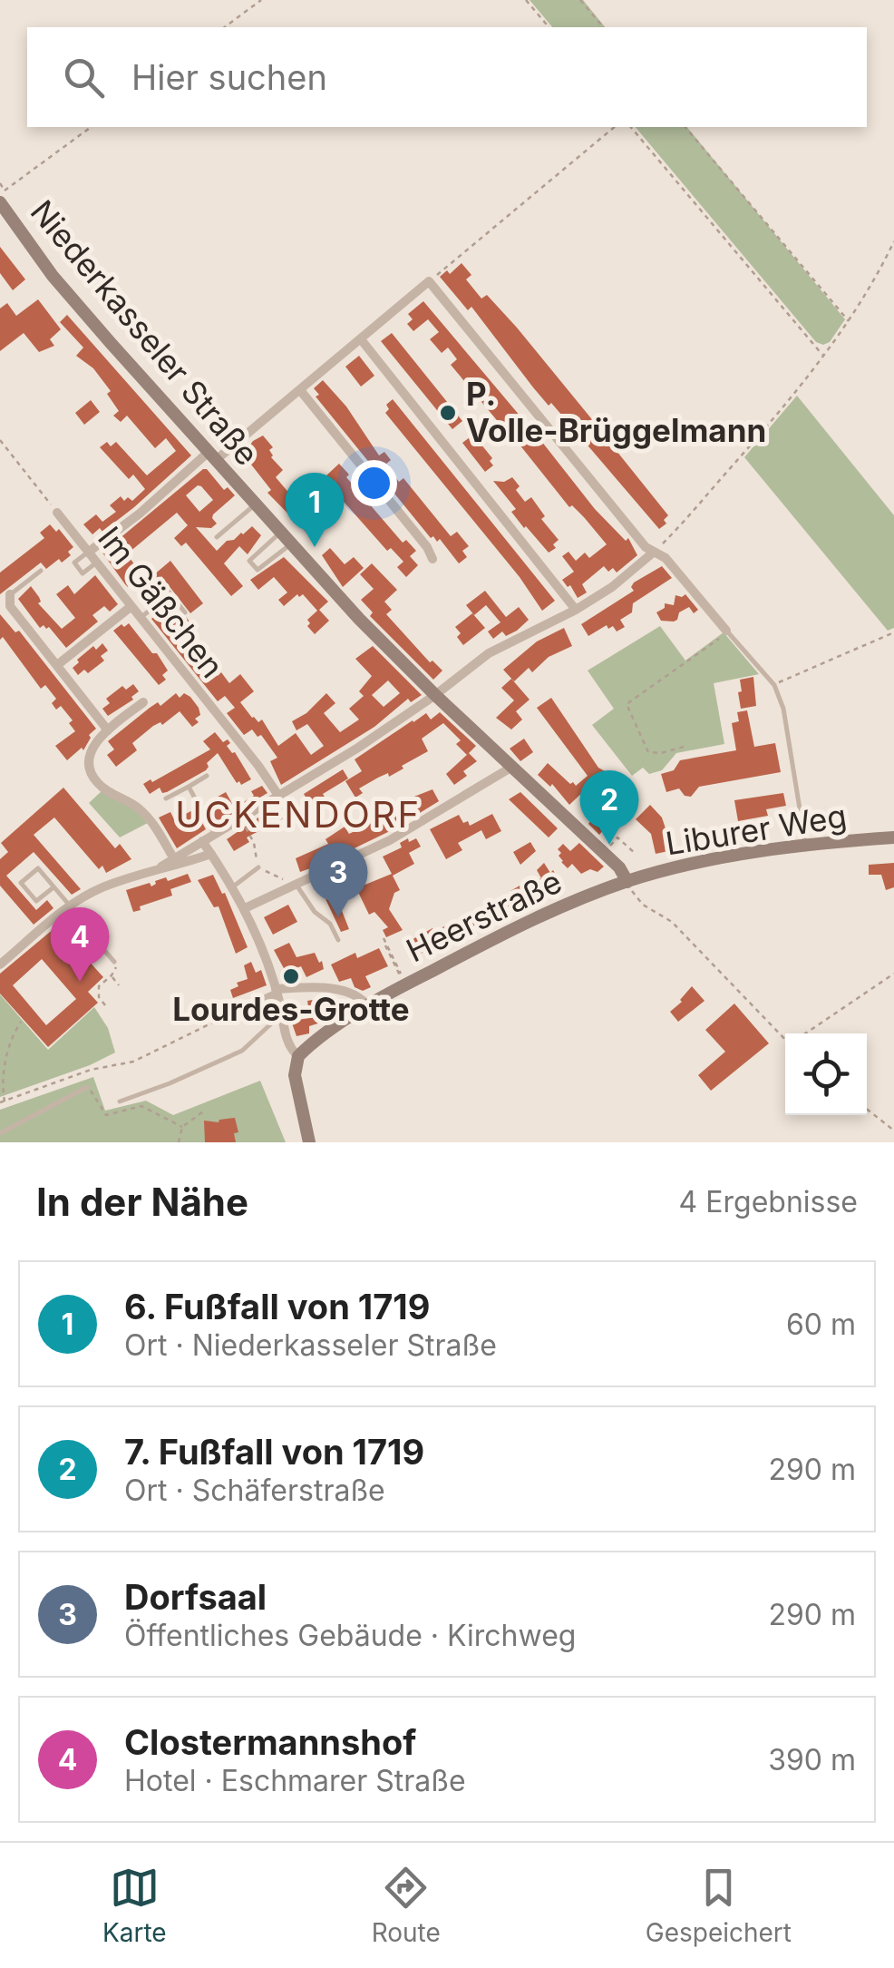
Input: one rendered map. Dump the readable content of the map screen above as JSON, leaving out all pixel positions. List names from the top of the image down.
{
  "streets": {
    "street": [
      "Niederkasseler Straße",
      "Im Gäßchen",
      "Liburer Weg",
      "Heerstraße"
    ]
  },
  "crossings": [
    ["Niederkasseler Straße", "Liburer Weg"],
    ["Niederkasseler Straße", "Heerstraße"],
    ["Liburer Weg", "Heerstraße"]
  ],
  "districts": ["UCKENDORF"],
  "places": ["P. Volle-Brüggelmann", "Lourdes-Grotte"],
  "page": {
    "search": "Hier suchen",
    "pins": [
      "1",
      "2",
      "3",
      "4"
    ],
    "heading": ["In der Nähe", "4 Ergebnisse"],
    "list": [
      {
        "mark": "1",
        "name": "6. Fußfall von 1719",
        "note": "Ort · Niederkasseler Straße",
        "value": "60 m"
      },
      {
        "mark": "2",
        "name": "7. Fußfall von 1719",
        "note": "Ort · Schäferstraße",
        "value": "290 m"
      },
      {
        "mark": "3",
        "name": "Dorfsaal",
        "note": "Öffentliches Gebäude · Kirchweg",
        "value": "290 m"
      },
      {
        "mark": "4",
        "name": "Clostermannshof",
        "note": "Hotel · Eschmarer Straße",
        "value": "390 m"
      }
    ],
    "nav": ["Karte", "Route", "Gespeichert"]
  }
}
